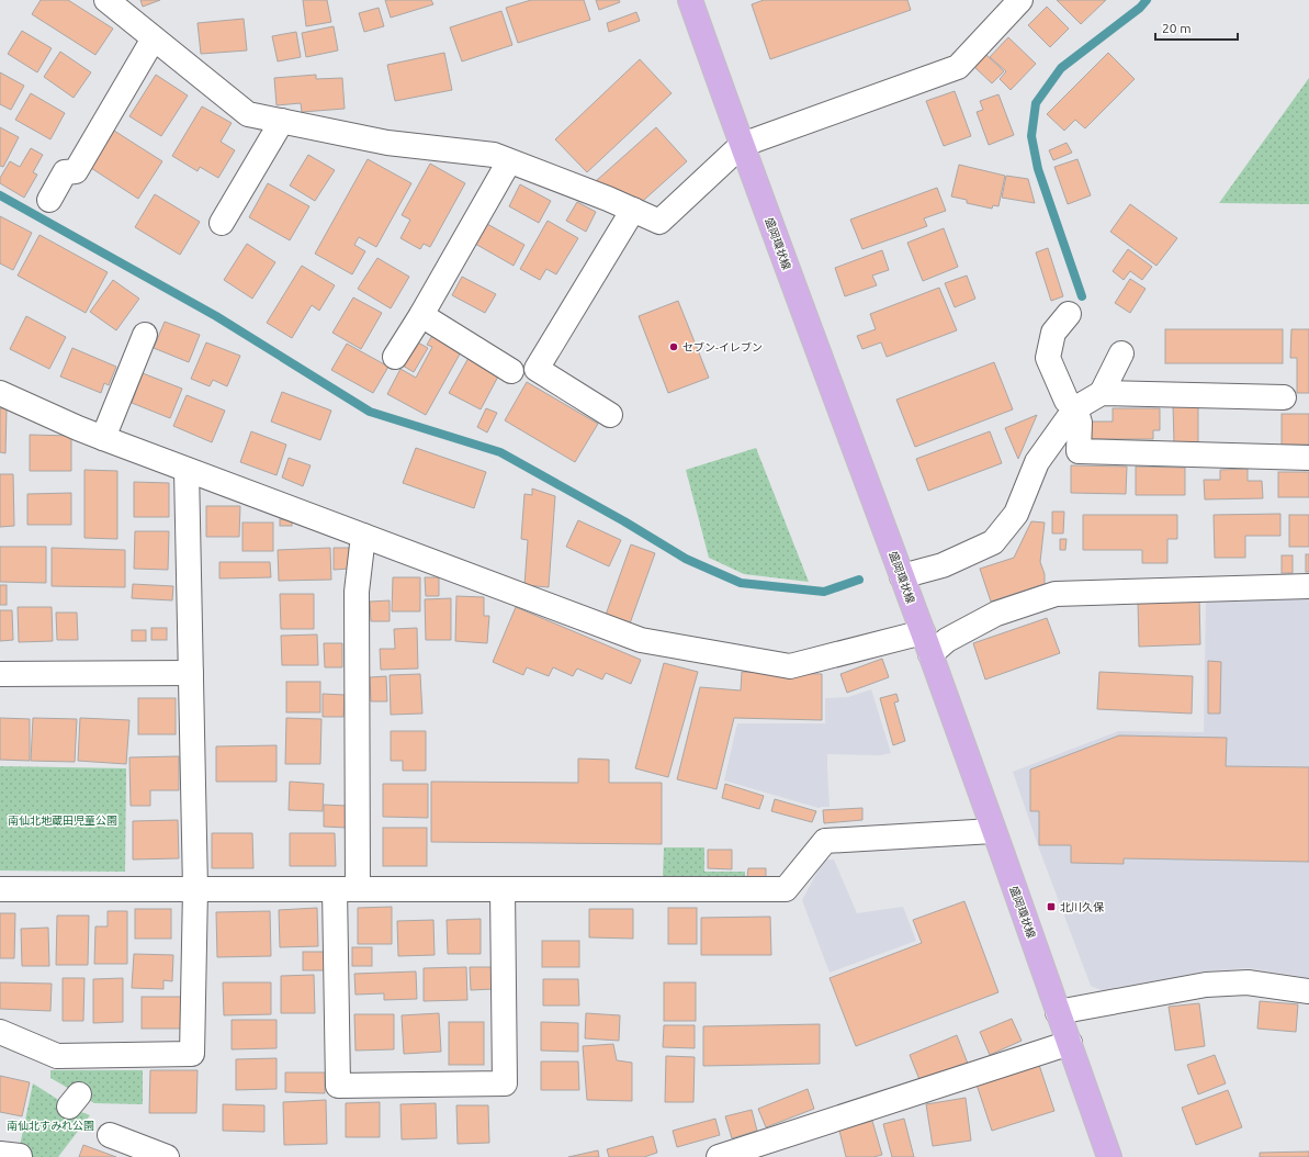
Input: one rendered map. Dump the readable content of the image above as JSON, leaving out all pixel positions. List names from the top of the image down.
{
  "streets": {
    "main road": ["盛岡環状線"]
  },
  "parks": ["南仙北地蔵田児童公園", "南仙北すみれ公園"],
  "places": {
    "other": ["セブン-イレブン"],
    "transit": ["北川久保"]
  },
  "scale_bar": "20 m"
}
